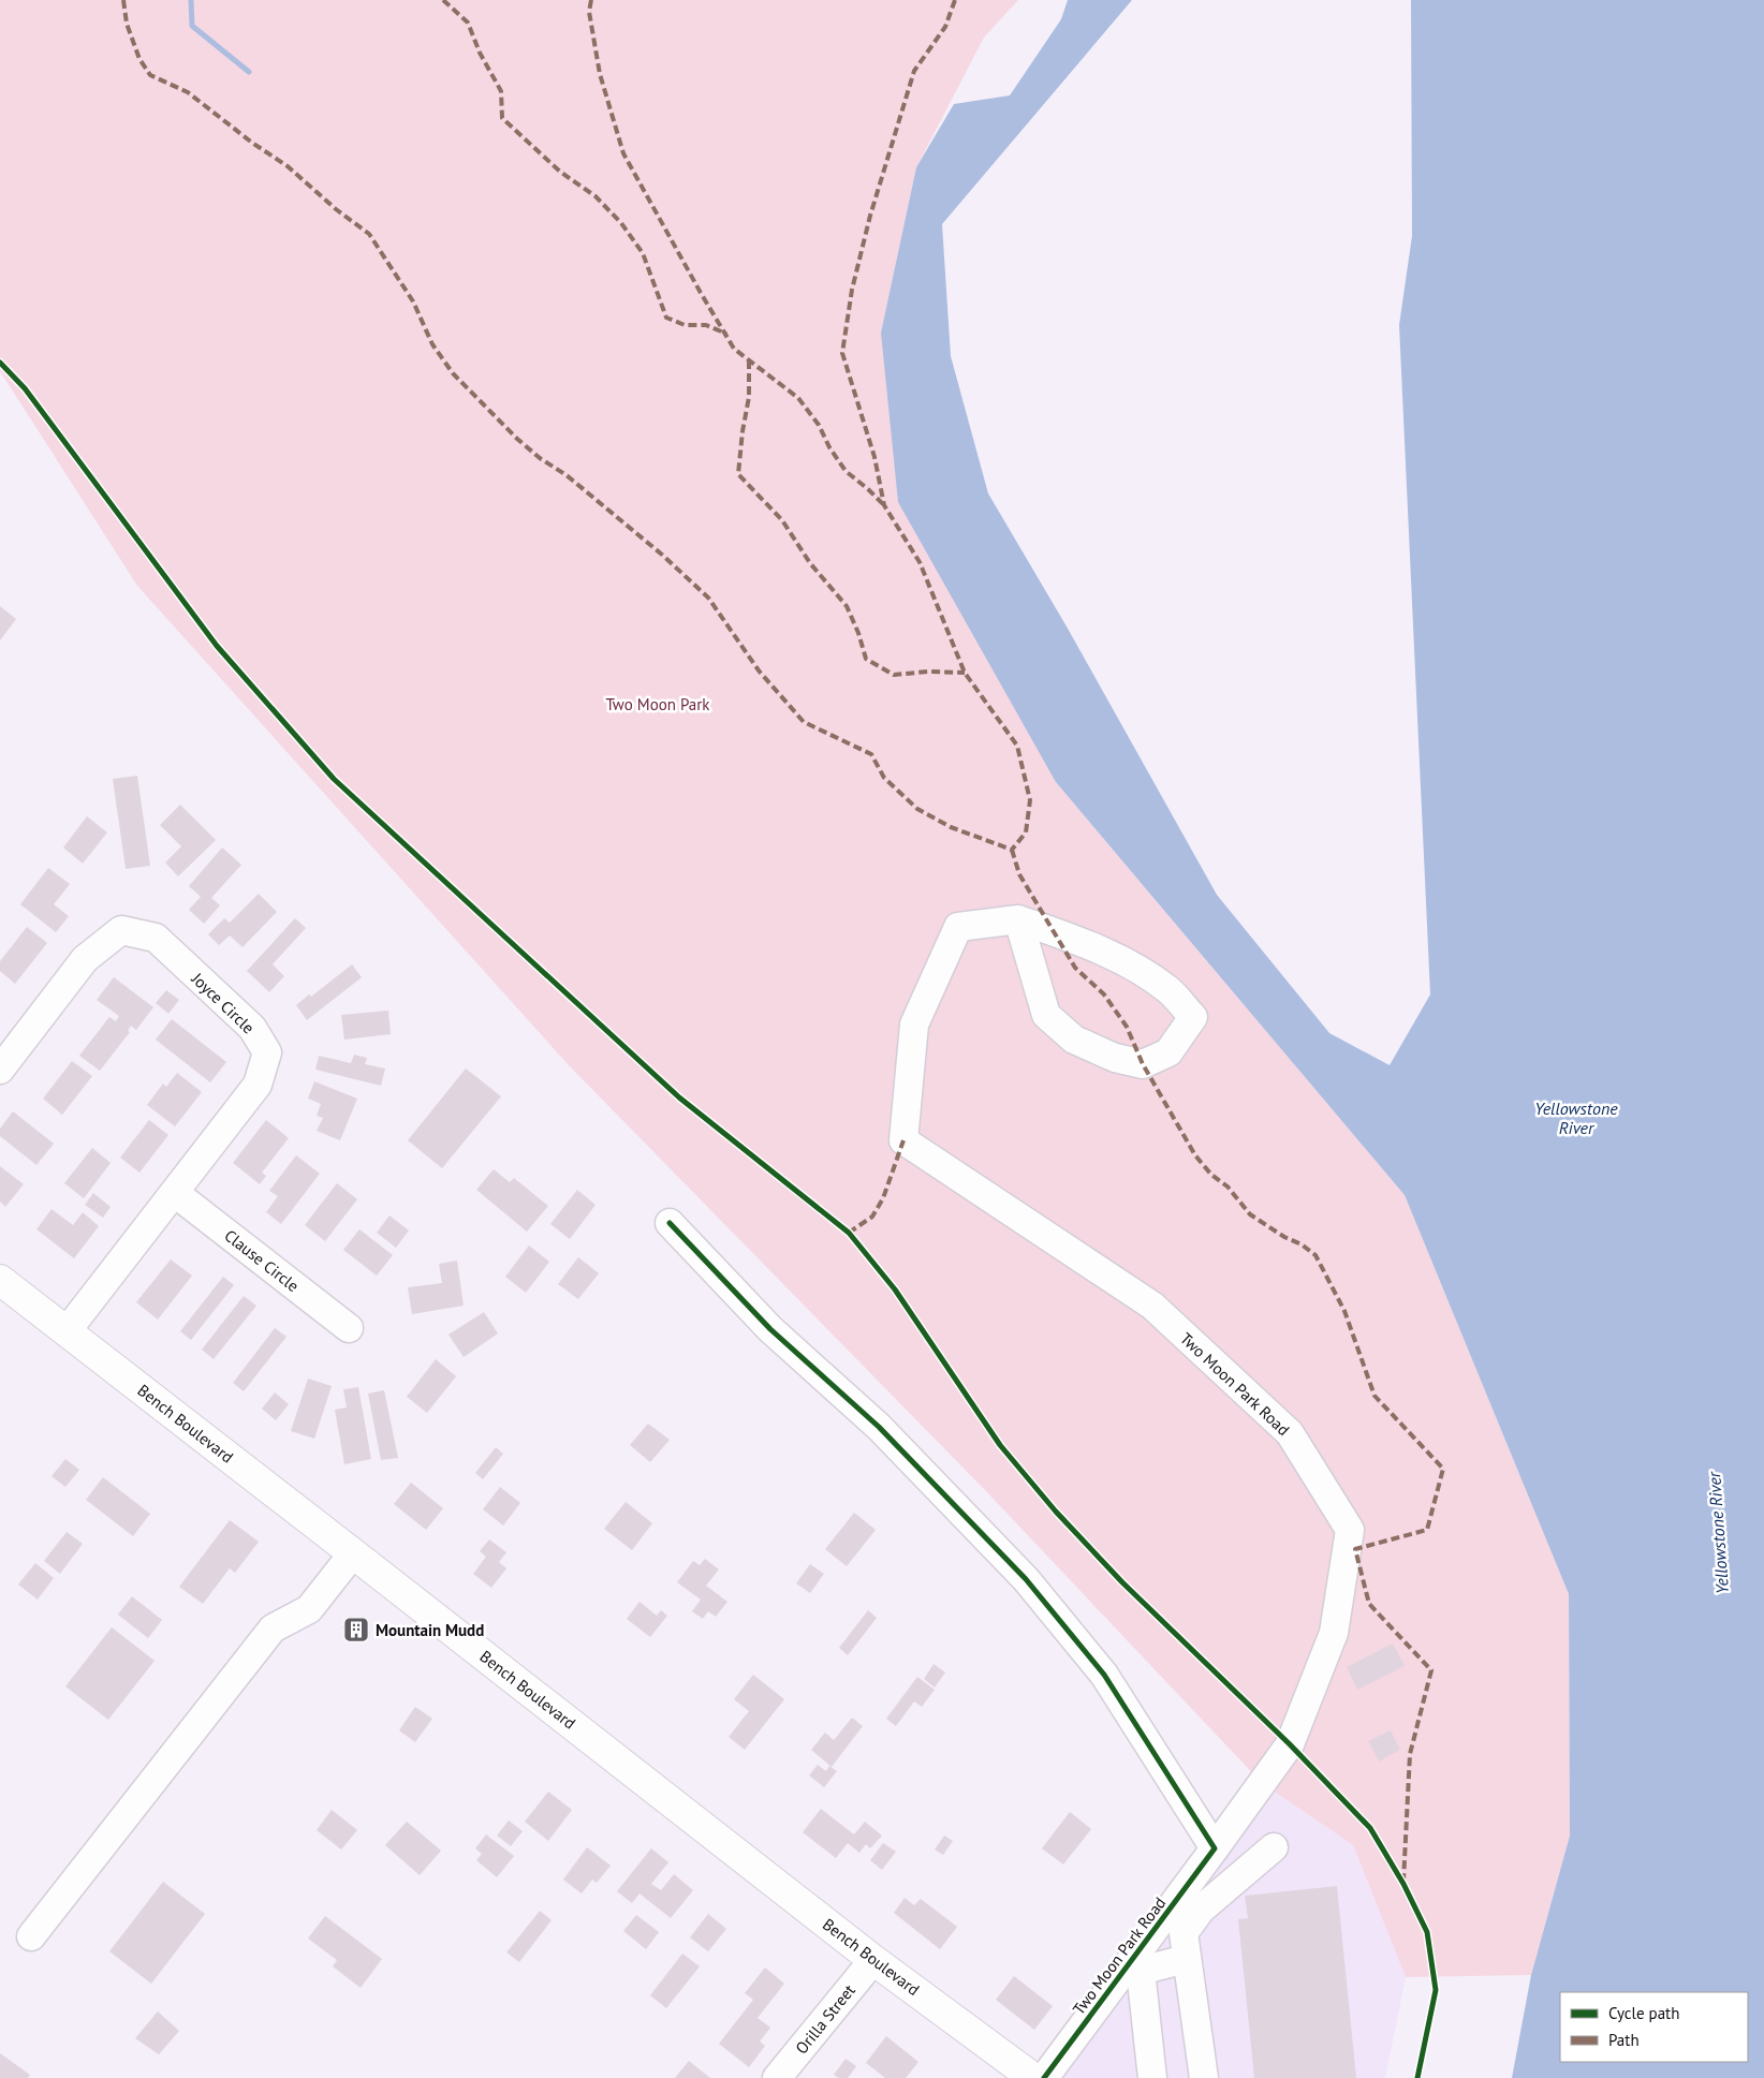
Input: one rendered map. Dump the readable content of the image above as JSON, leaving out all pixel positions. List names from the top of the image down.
{
  "streets": {
    "main road": ["Bench Boulevard"],
    "street": [
      "Joyce Circle",
      "Clause Circle",
      "Two Moon Park Road",
      "Orilla Street"
    ]
  },
  "crossings": [
    ["Joyce Circle", "Clause Circle"],
    ["Joyce Circle", "Bench Boulevard"],
    ["Bench Boulevard", "Orilla Street"]
  ],
  "water": ["Yellowstone River"],
  "parks": ["Two Moon Park"],
  "places": {
    "building": ["Mountain Mudd"]
  },
  "legend": ["Cycle path", "Path"]
}
